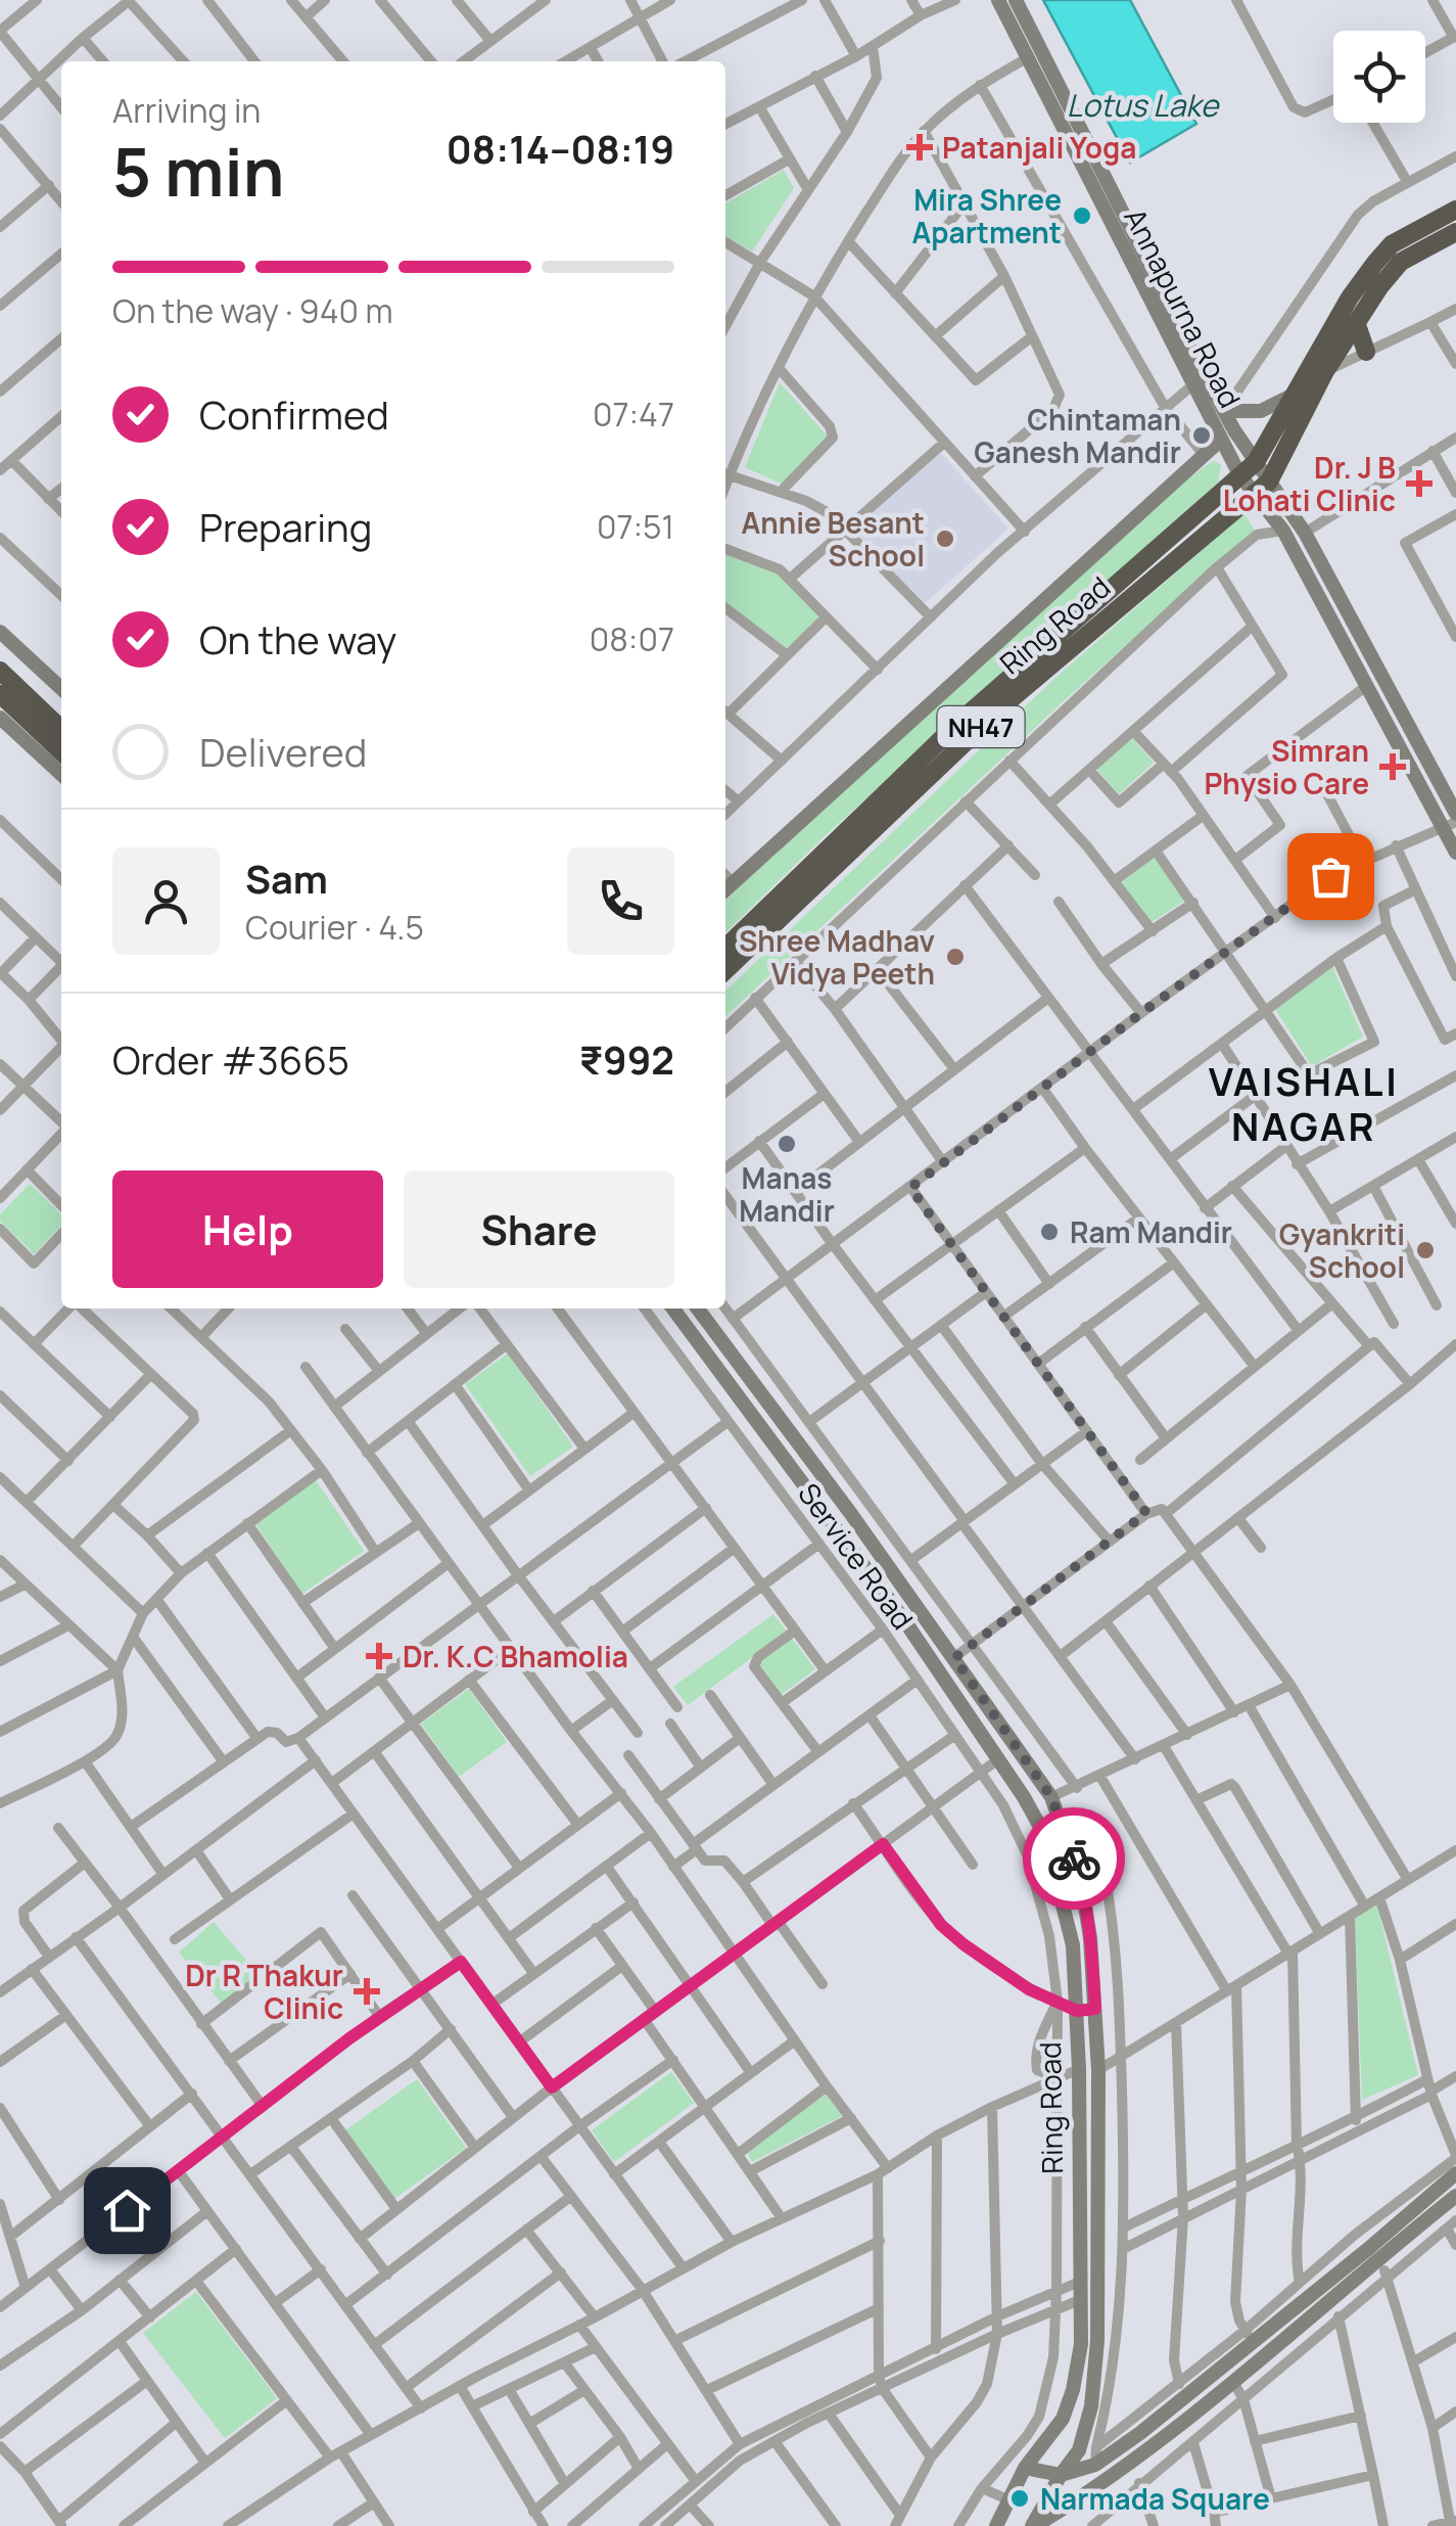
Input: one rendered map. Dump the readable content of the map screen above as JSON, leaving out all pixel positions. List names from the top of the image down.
{
  "streets": {
    "highway": ["Ring Road", "NH47"],
    "main road": ["Annapurna Road"],
    "street": ["Service Road"]
  },
  "crossings": [
    ["Annapurna Road", "Ring Road"]
  ],
  "districts": ["VAISHALI NAGAR"],
  "water": ["Lotus Lake"],
  "places": {
    "health": [
      "Patanjali Yoga",
      "Dr. J B Lohati Clinic",
      "Simran Physio Care",
      "Dr. K.C Bhamolia",
      "Dr R Thakur Clinic"
    ],
    "other": [
      "Mira Shree Apartment",
      "Chintaman Ganesh Mandir",
      "Annie Besant School",
      "Shree Madhav Vidya Peeth",
      "Manas Mandir",
      "Ram Mandir",
      "Gyankriti School",
      "Narmada Square"
    ]
  },
  "page": {
    "heading": ["5 min", "Arriving in", "08:14–08:19"],
    "panel": [
      "Sam",
      "Courier · 4.5",
      "Order #3665",
      "₹992"
    ],
    "bar": "On the way · 940 m",
    "list": [
      ["Confirmed", "07:47"],
      ["Preparing", "07:51"],
      ["On the way", "08:07"],
      "Delivered"
    ],
    "buttons": ["Help", "Share"]
  }
}
